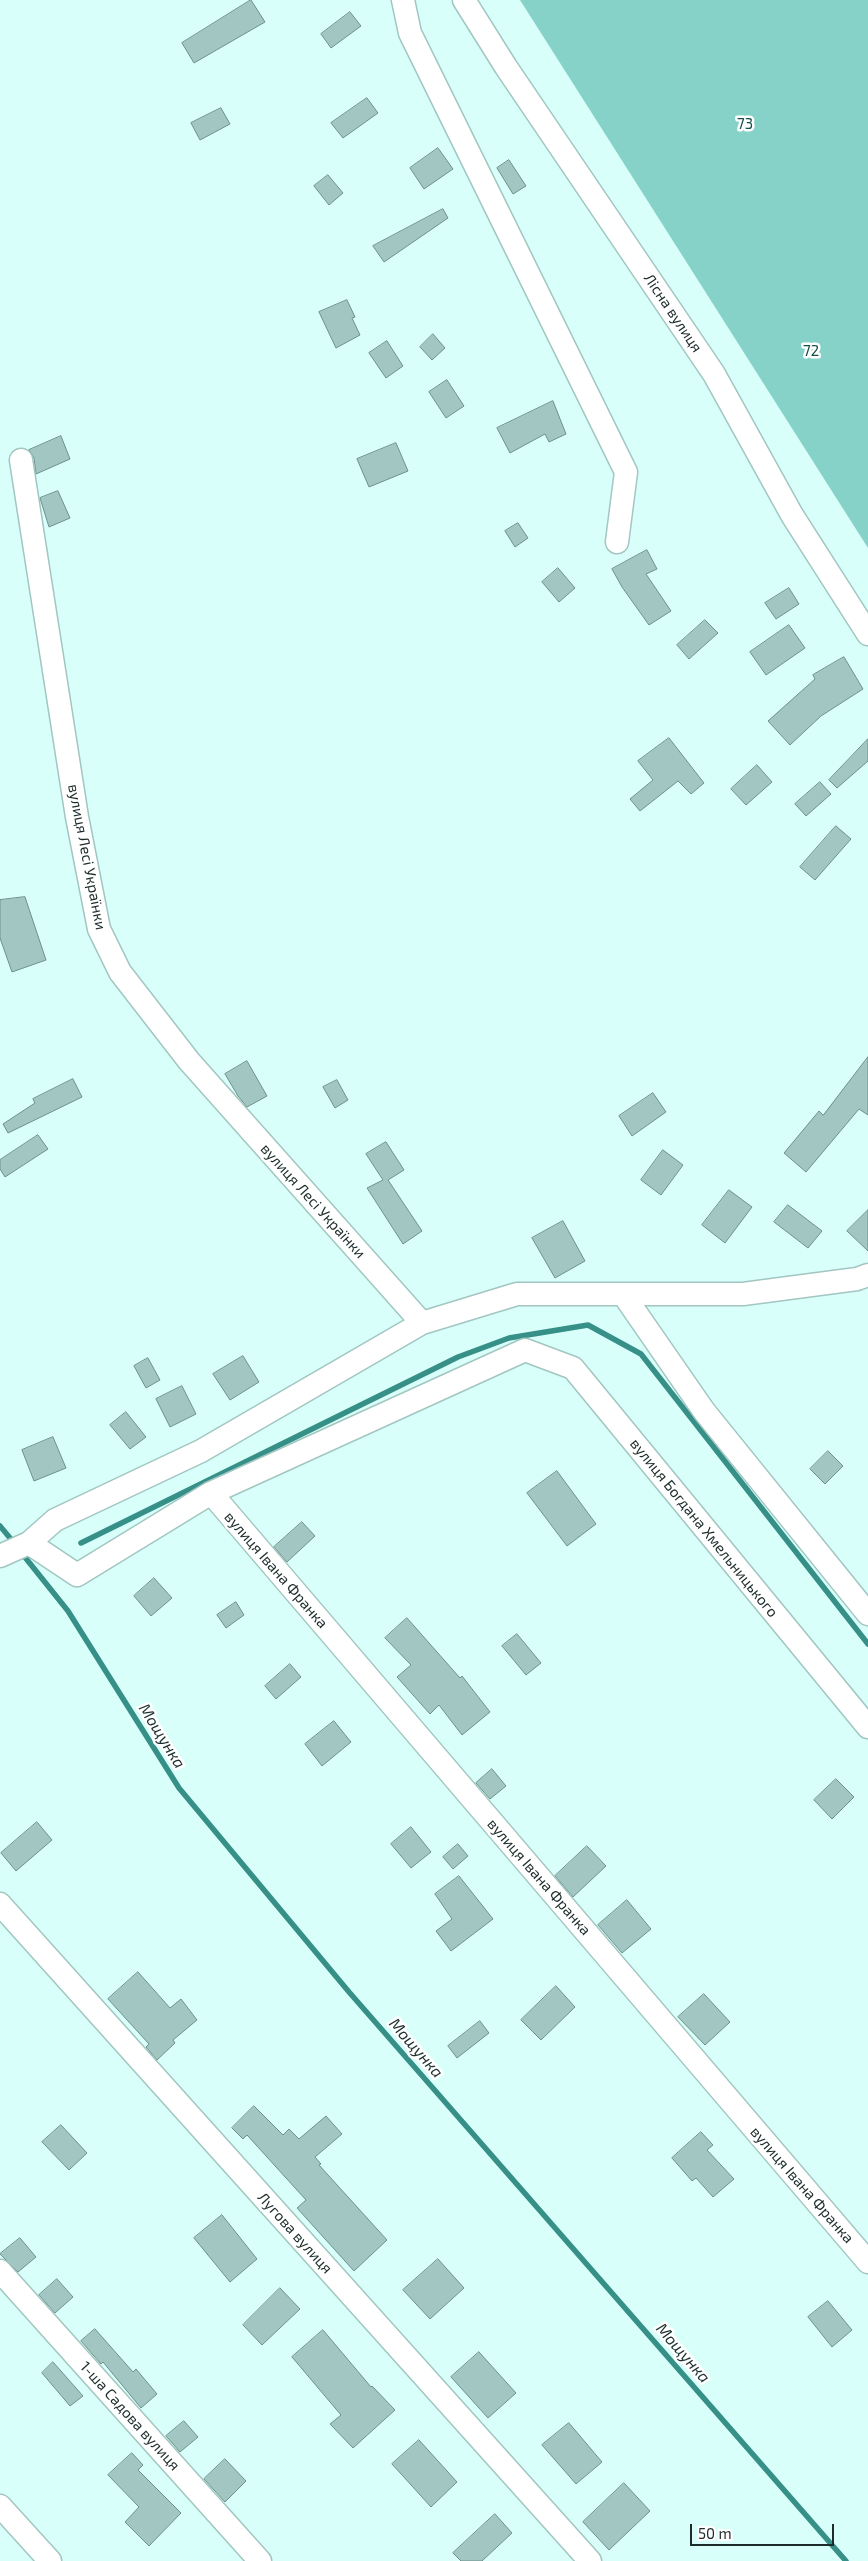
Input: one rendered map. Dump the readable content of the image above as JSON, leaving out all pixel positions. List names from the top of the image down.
{
  "streets": {
    "street": [
      "Лісна вулиця",
      "вулиця Лесі Українки",
      "вулиця Богдана Хмельницького",
      "вулиця Івана Франка",
      "Лугова вулиця",
      "1-ша Садова вулиця"
    ]
  },
  "crossings": [
    ["вулиця Богдана Хмельницького", "вулиця Івана Франка"]
  ],
  "water": ["Мощунка"],
  "parks": ["73", "72"],
  "scale_bar": "50 m"
}
